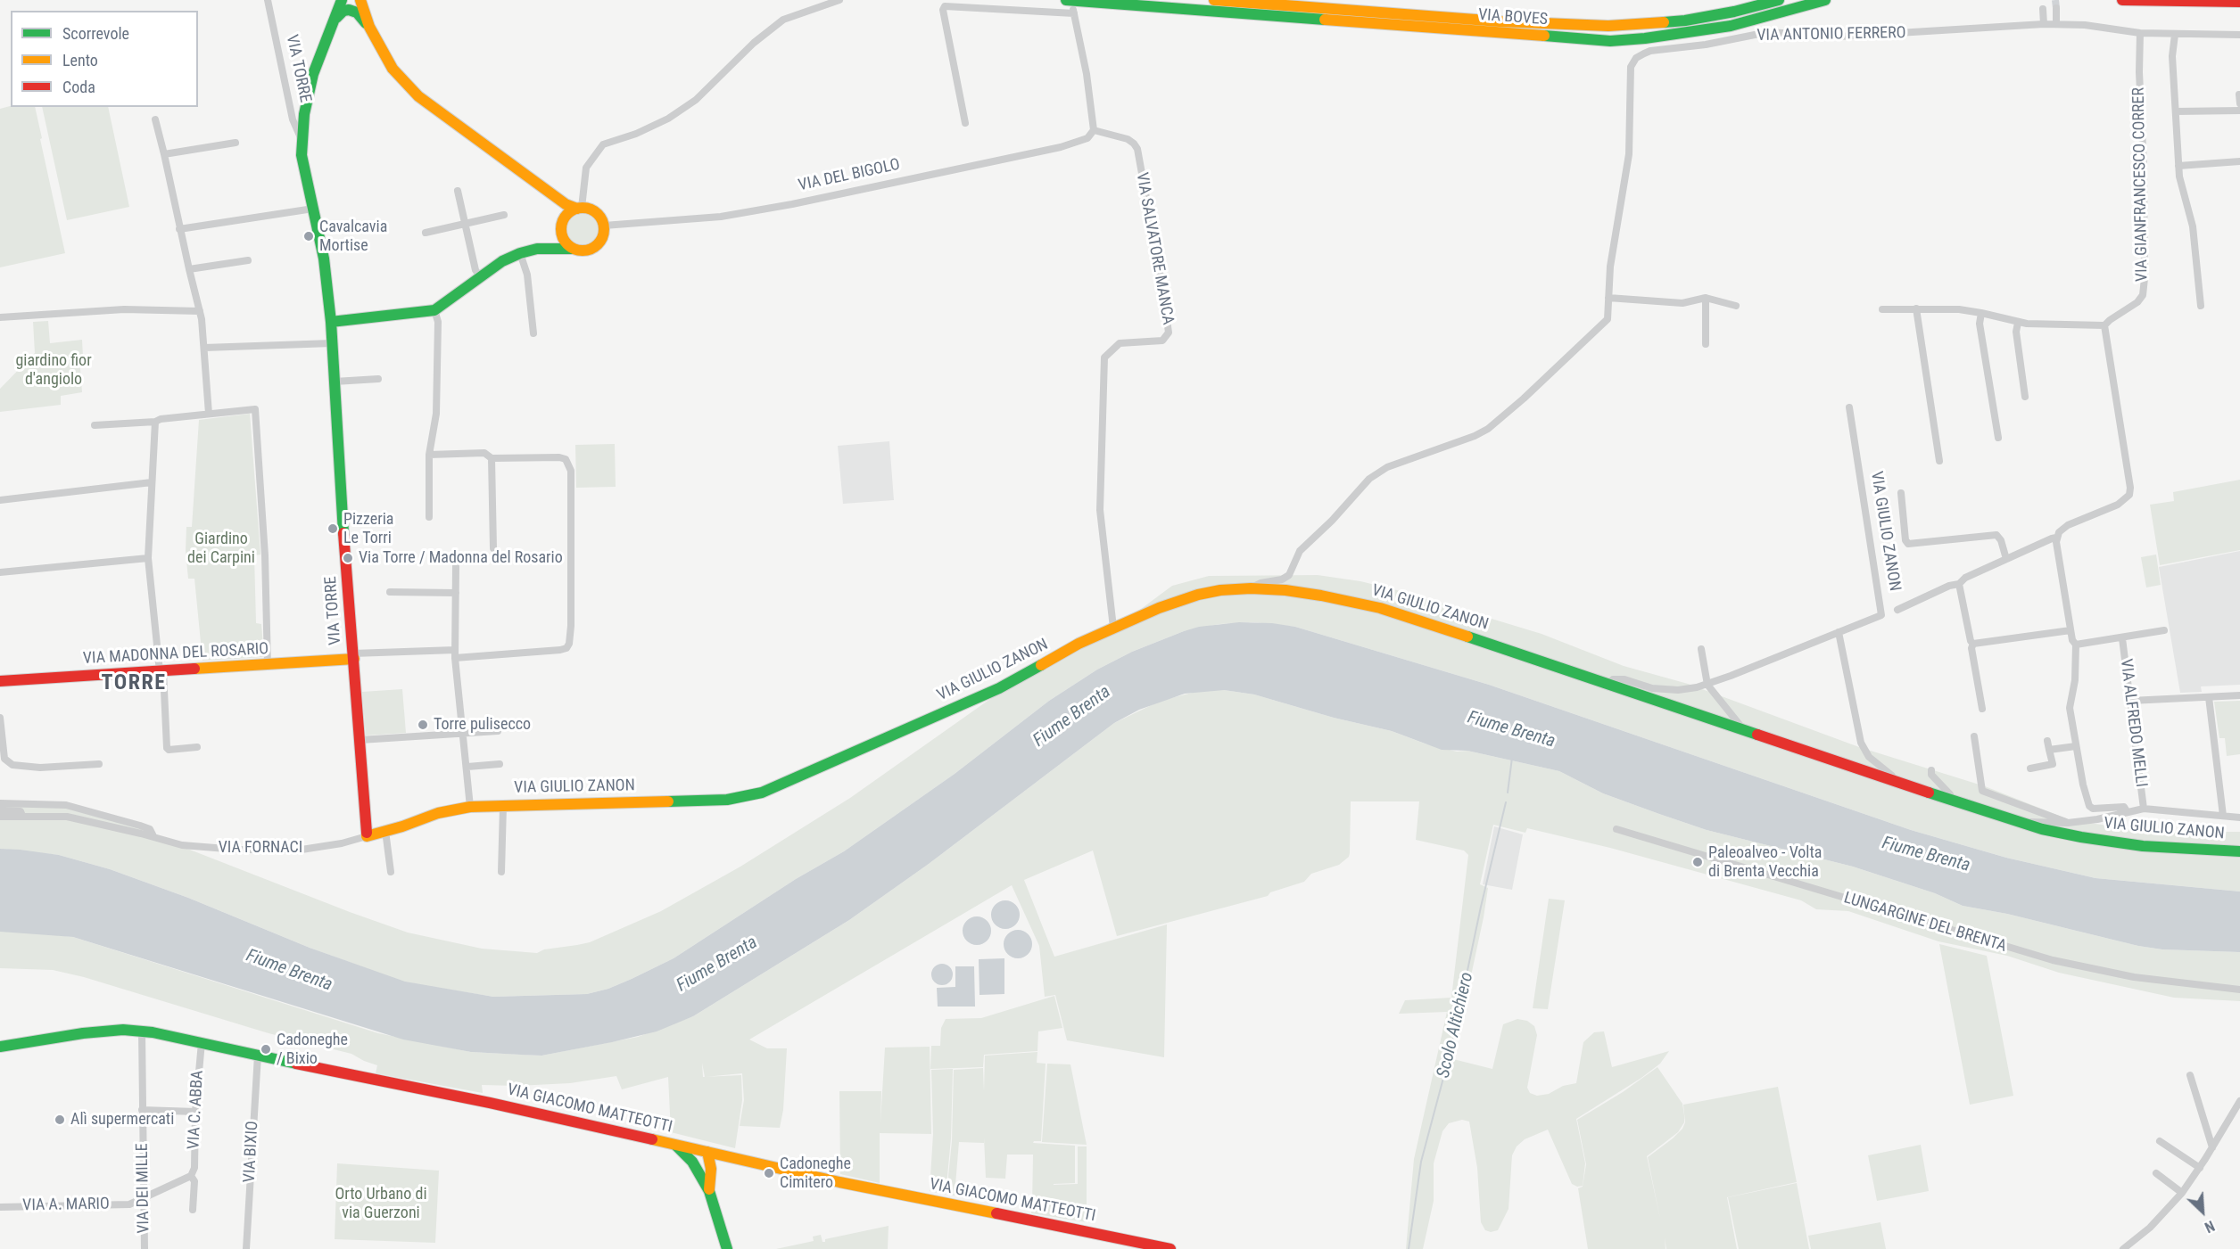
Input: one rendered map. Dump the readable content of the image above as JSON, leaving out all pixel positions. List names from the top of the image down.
{
  "streets": {
    "main road": [
      "VIA BOVES",
      "VIA TORRE",
      "VIA GIULIO ZANON",
      "VIA MADONNA DEL ROSARIO",
      "VIA GIACOMO MATTEOTTI"
    ],
    "street": [
      "VIA ANTONIO FERRERO",
      "VIA DEL BIGOLO",
      "VIA GIANFRANCESCO CORRER",
      "VIA SALVATORE MANCA",
      "VIA ALFREDO MELLI",
      "VIA FORNACI",
      "LUNGARGINE DEL BRENTA",
      "VIA C. ABBA",
      "VIA BIXIO",
      "VIA DEI MILLE",
      "VIA A. MARIO"
    ]
  },
  "crossings": [
    ["VIA ANTONIO FERRERO", "VIA GIANFRANCESCO CORRER"],
    ["VIA ANTONIO FERRERO", "VIA GIULIO ZANON"],
    ["VIA TORRE", "VIA GIULIO ZANON"],
    ["VIA TORRE", "VIA MADONNA DEL ROSARIO"],
    ["VIA TORRE", "VIA FORNACI"],
    ["VIA DEL BIGOLO", "VIA SALVATORE MANCA"],
    ["VIA SALVATORE MANCA", "VIA GIULIO ZANON"],
    ["VIA GIULIO ZANON", "VIA ALFREDO MELLI"],
    ["VIA GIULIO ZANON", "VIA FORNACI"],
    ["VIA GIACOMO MATTEOTTI", "VIA C. ABBA"],
    ["VIA GIACOMO MATTEOTTI", "VIA BIXIO"],
    ["VIA GIACOMO MATTEOTTI", "VIA DEI MILLE"],
    ["VIA C. ABBA", "VIA A. MARIO"],
    ["VIA DEI MILLE", "VIA A. MARIO"]
  ],
  "districts": ["TORRE"],
  "water": ["Fiume Brenta", "Scolo Altichiero"],
  "parks": ["giardino fior d'angiolo", "Giardino dei Carpini", "Orto Urbano di via Guerzoni"],
  "places": [
    "Cavalcavia Mortise",
    "Pizzeria Le Torri",
    "Via Torre / Madonna del Rosario",
    "Torre pulisecco",
    "Paleoalveo - Volta di Brenta Vecchia",
    "Cadoneghe / Bixio",
    "Alì supermercati",
    "Cadoneghe Cimitero"
  ],
  "legend": ["Scorrevole", "Lento", "Coda"],
  "north": "bottom right"
}
